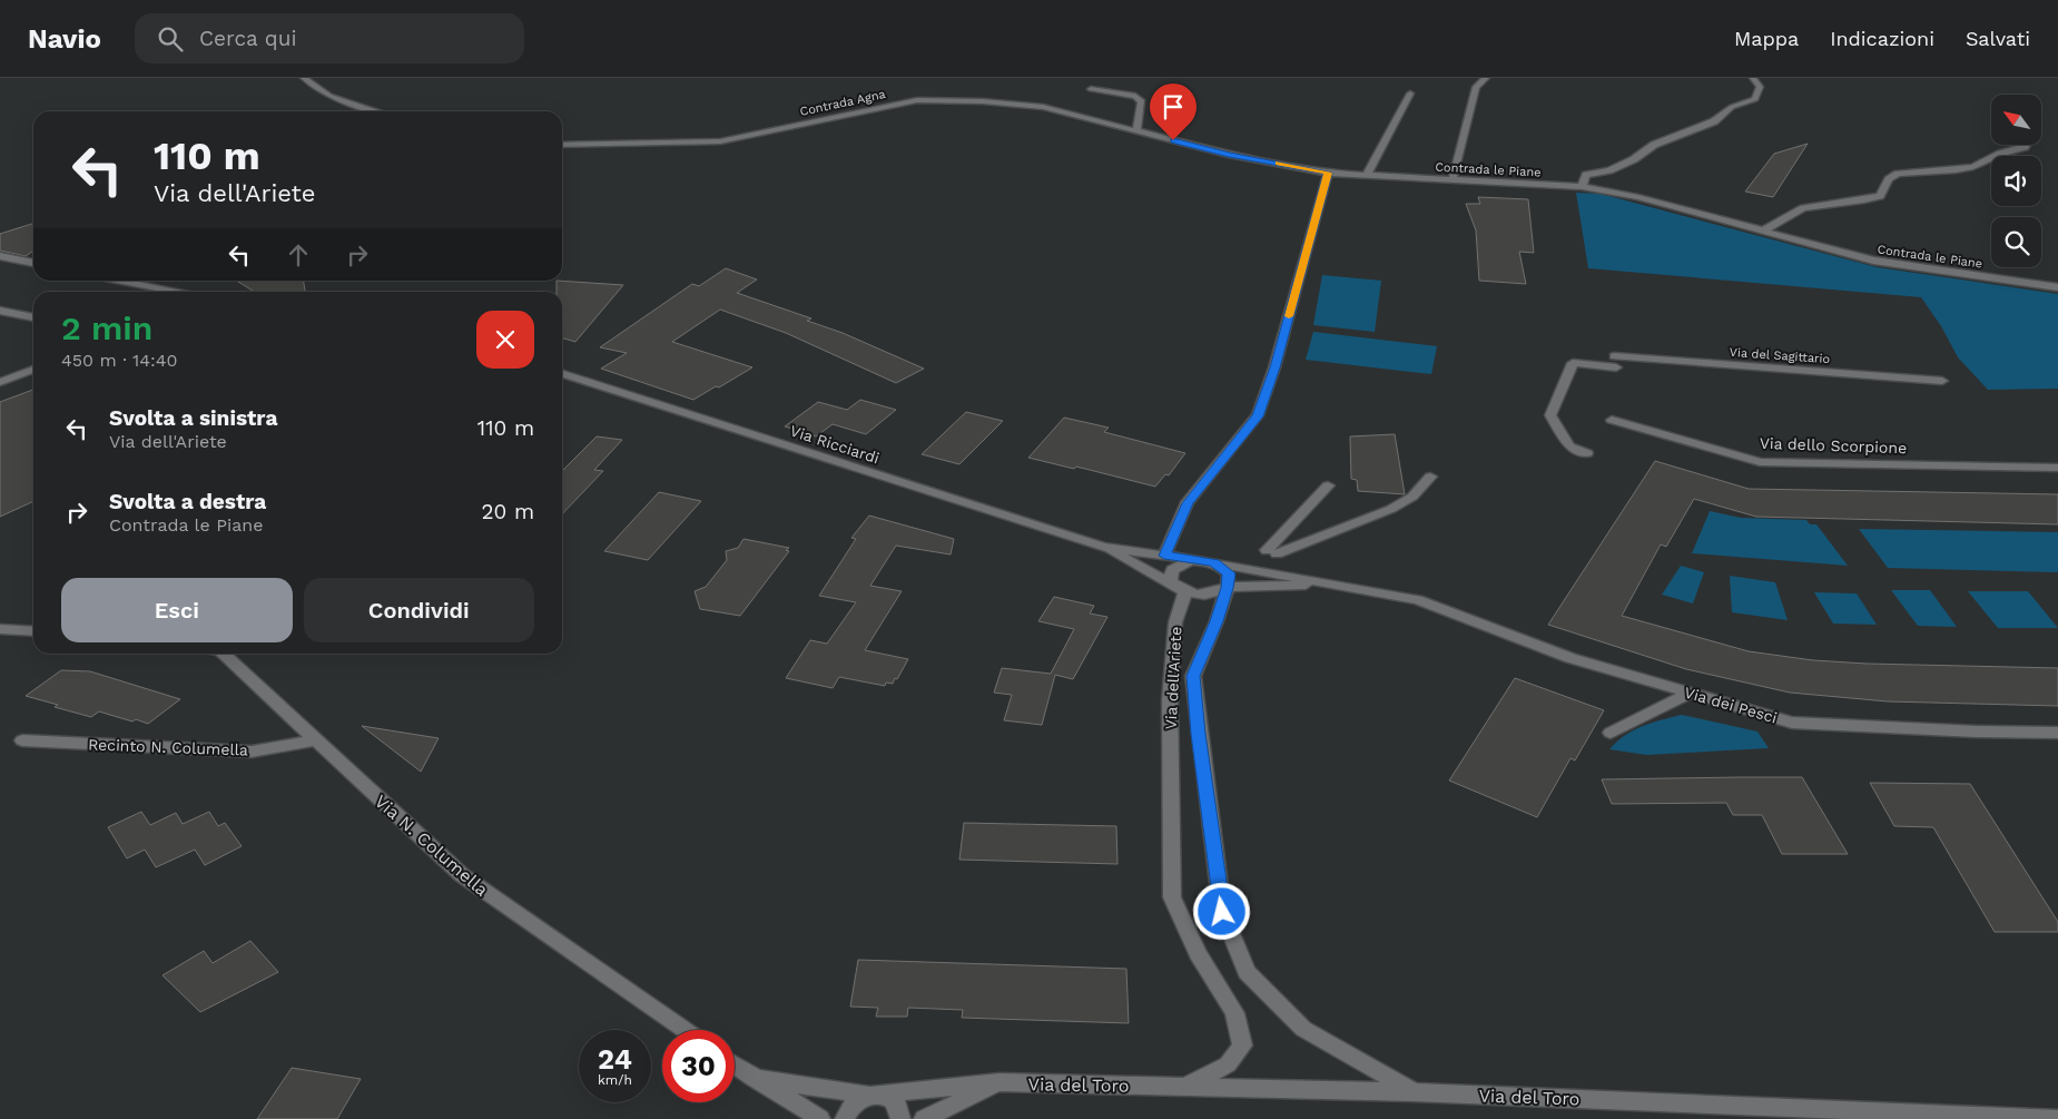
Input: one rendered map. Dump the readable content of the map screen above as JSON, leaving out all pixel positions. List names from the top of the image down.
{
  "streets": {
    "street": [
      "Contrada Agna",
      "Contrada le Piane",
      "Via del Sagittario",
      "Via Ricciardi",
      "Via dello Scorpione",
      "Via dell'Ariete",
      "Via dei Pesci",
      "Recinto N. Columella",
      "Via N. Columella",
      "Via del Toro"
    ]
  },
  "crossings": [
    ["Contrada Agna", "Contrada le Piane"],
    ["Via dell'Ariete", "Via del Toro"],
    ["Recinto N. Columella", "Via N. Columella"]
  ],
  "north": "top left",
  "page": {
    "header": "Navio",
    "search": "Cerca qui",
    "nav": ["Mappa", "Indicazioni", "Salvati"],
    "turn": ["110 m", "Via dell'Ariete"],
    "heading": ["2 min", "450 m · 14:40"],
    "list": [
      {
        "name": "Svolta a sinistra",
        "note": "Via dell'Ariete",
        "value": "110 m"
      },
      {
        "name": "Svolta a destra",
        "note": "Contrada le Piane",
        "value": "20 m"
      }
    ],
    "buttons": ["Esci", "Condividi"],
    "speed": "24 km/h",
    "limit": "30"
  }
}
